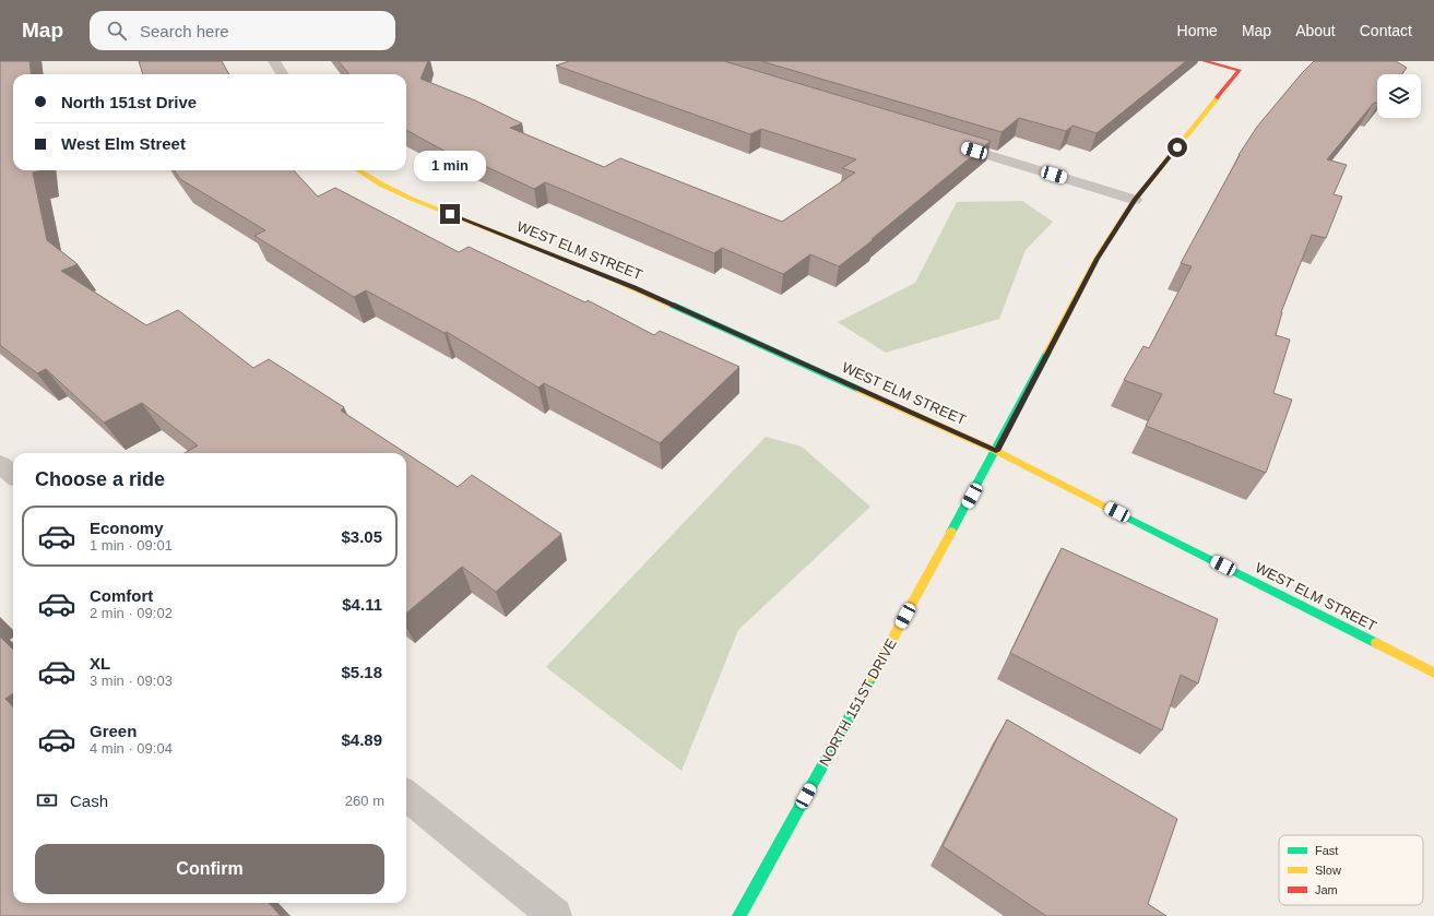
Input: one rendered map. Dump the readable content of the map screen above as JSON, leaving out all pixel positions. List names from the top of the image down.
{
  "streets": {
    "street": ["WEST ELM STREET", "NORTH 151ST DRIVE"]
  },
  "crossings": [
    ["WEST ELM STREET", "NORTH 151ST DRIVE"]
  ],
  "legend": ["Fast", "Slow", "Jam"],
  "page": {
    "header": "Map",
    "search": "Search here",
    "nav": [
      "Home",
      "Map",
      "About",
      "Contact"
    ],
    "banner": ["North 151st Drive", "West Elm Street"],
    "bubble": "1 min",
    "heading": "Choose a ride",
    "list": [
      {
        "name": "Economy",
        "note": "1 min · 09:01",
        "value": "$3.05"
      },
      {
        "name": "Comfort",
        "note": "2 min · 09:02",
        "value": "$4.11"
      },
      {
        "name": "XL",
        "note": "3 min · 09:03",
        "value": "$5.18"
      },
      {
        "name": "Green",
        "note": "4 min · 09:04",
        "value": "$4.89"
      }
    ],
    "pay": ["Cash", "260 m"],
    "buttons": "Confirm"
  }
}
